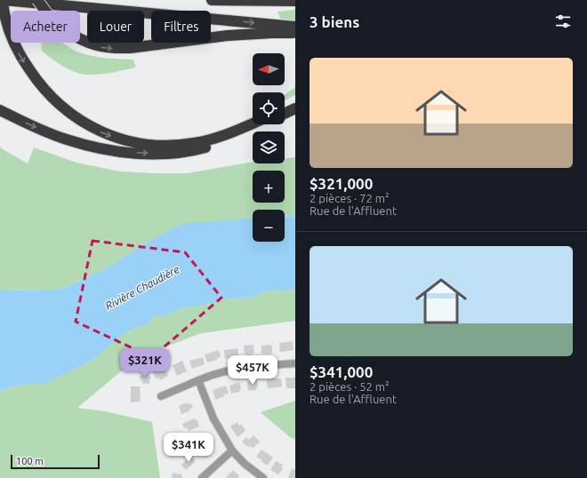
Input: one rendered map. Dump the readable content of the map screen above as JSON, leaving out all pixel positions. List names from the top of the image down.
{
  "water": ["Rivière Chaudière"],
  "scale_bar": "100 m",
  "north": "left",
  "page": {
    "heading": "3 biens",
    "chip": ["Acheter", "Louer", "Filtres"],
    "list": [
      {
        "name": "$321,000",
        "note": "2 pièces · 72 m² · Rue de l'Affluent"
      },
      {
        "name": "$341,000",
        "note": "2 pièces · 52 m² · Rue de l'Affluent"
      }
    ],
    "map_buttons": ["+", "−"],
    "price": ["$321K", "$457K", "$341K"],
    "scale": "100 m"
  }
}
